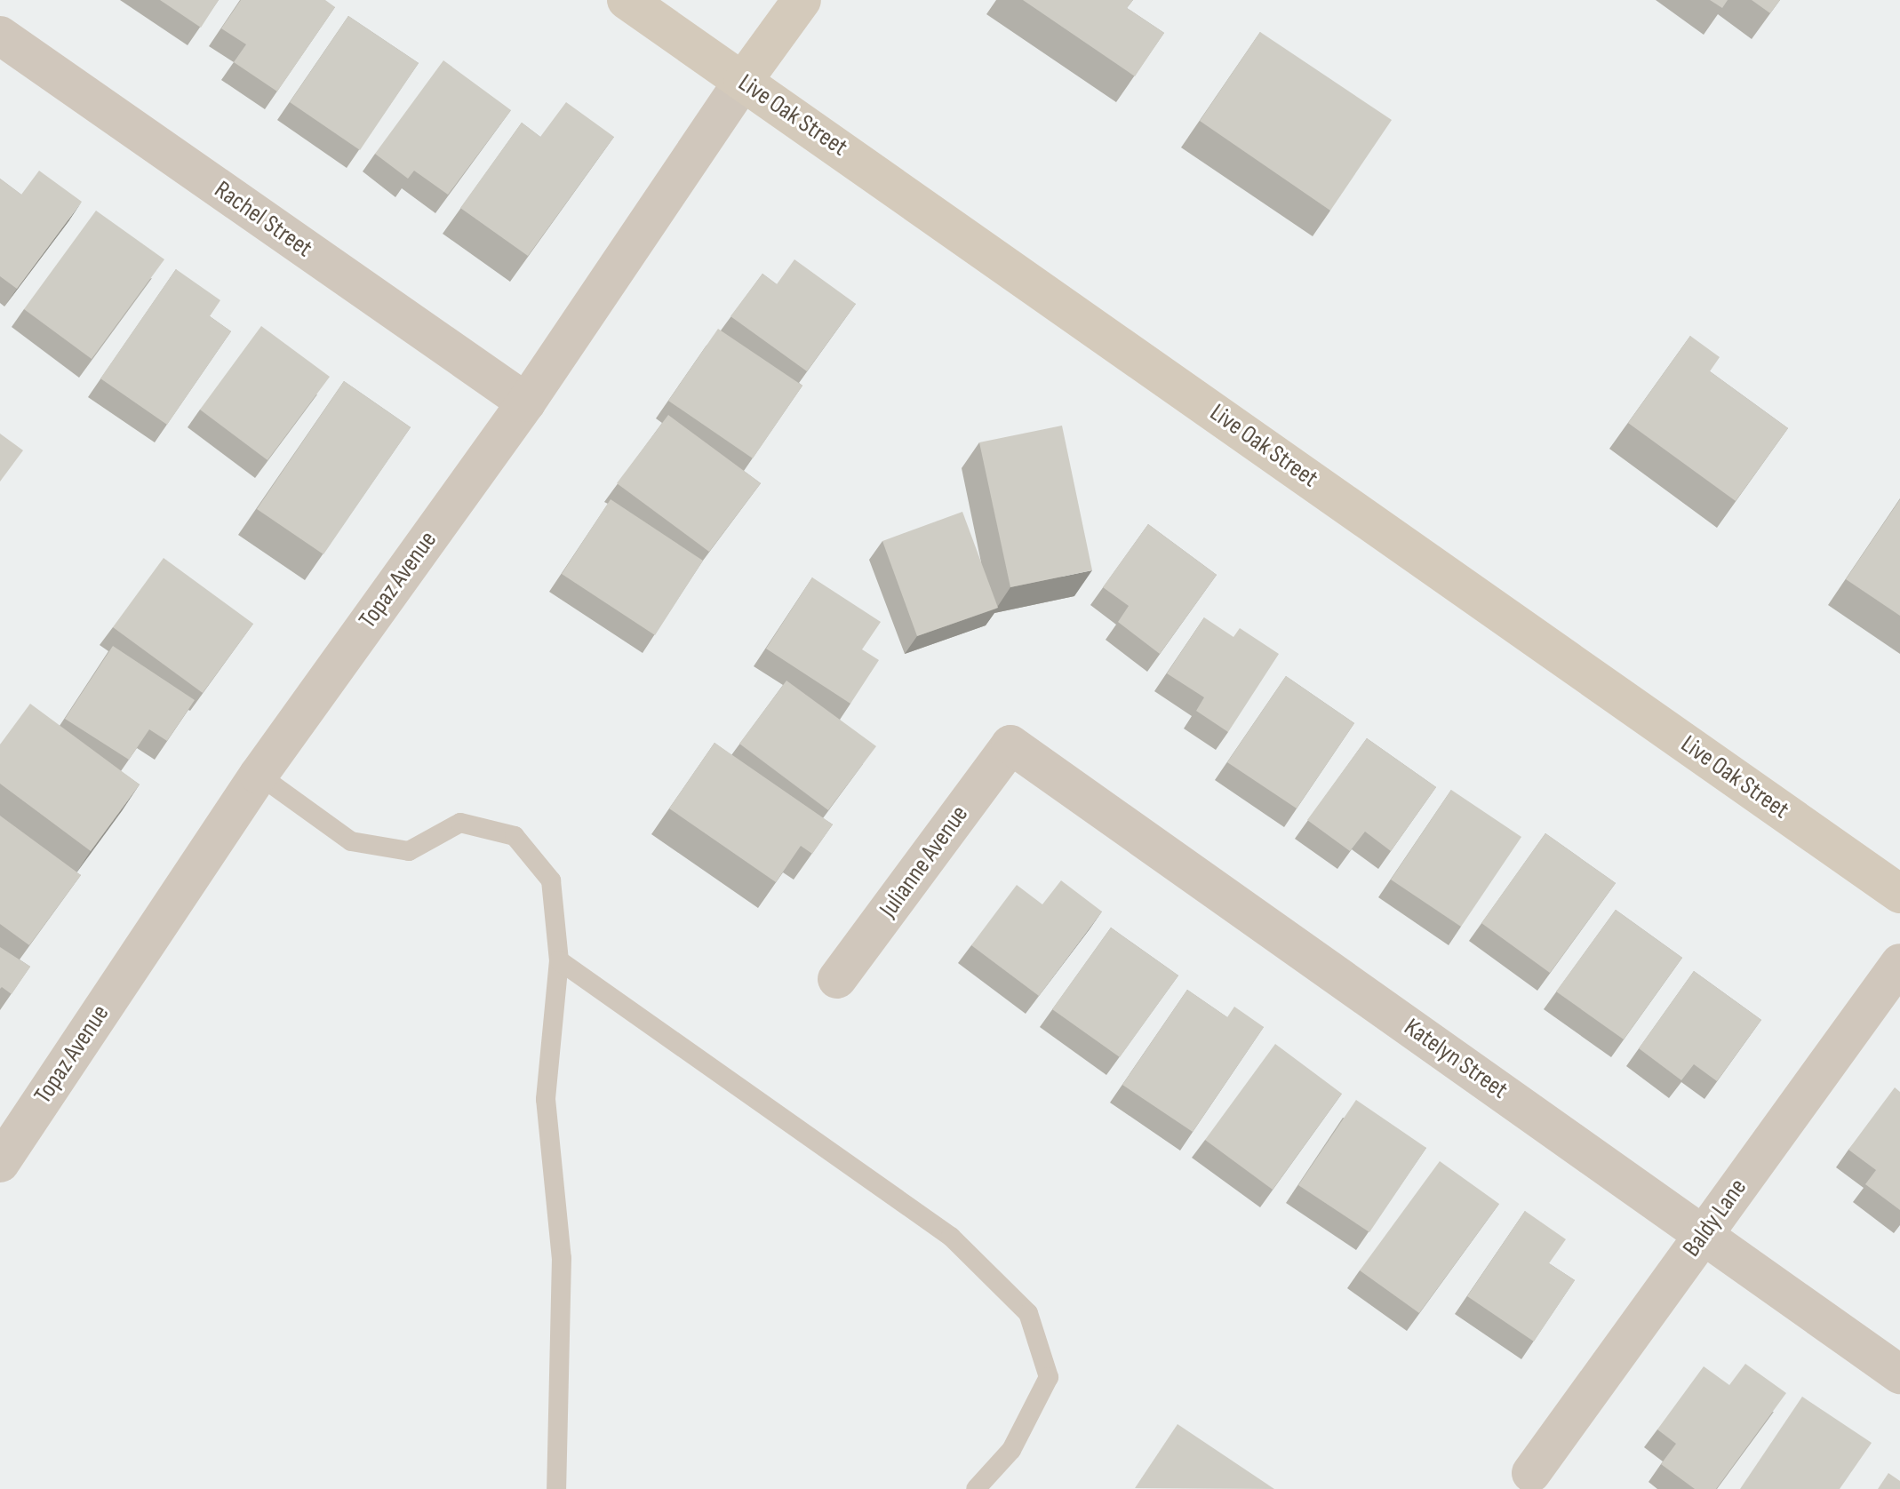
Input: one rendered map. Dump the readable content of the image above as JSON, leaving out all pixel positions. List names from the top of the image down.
{
  "streets": {
    "street": [
      "Live Oak Street",
      "Rachel Street",
      "Topaz Avenue",
      "Julianne Avenue",
      "Katelyn Street",
      "Baldy Lane"
    ]
  },
  "crossings": [
    ["Live Oak Street", "Topaz Avenue"],
    ["Rachel Street", "Topaz Avenue"],
    ["Julianne Avenue", "Katelyn Street"],
    ["Katelyn Street", "Baldy Lane"]
  ]
}
